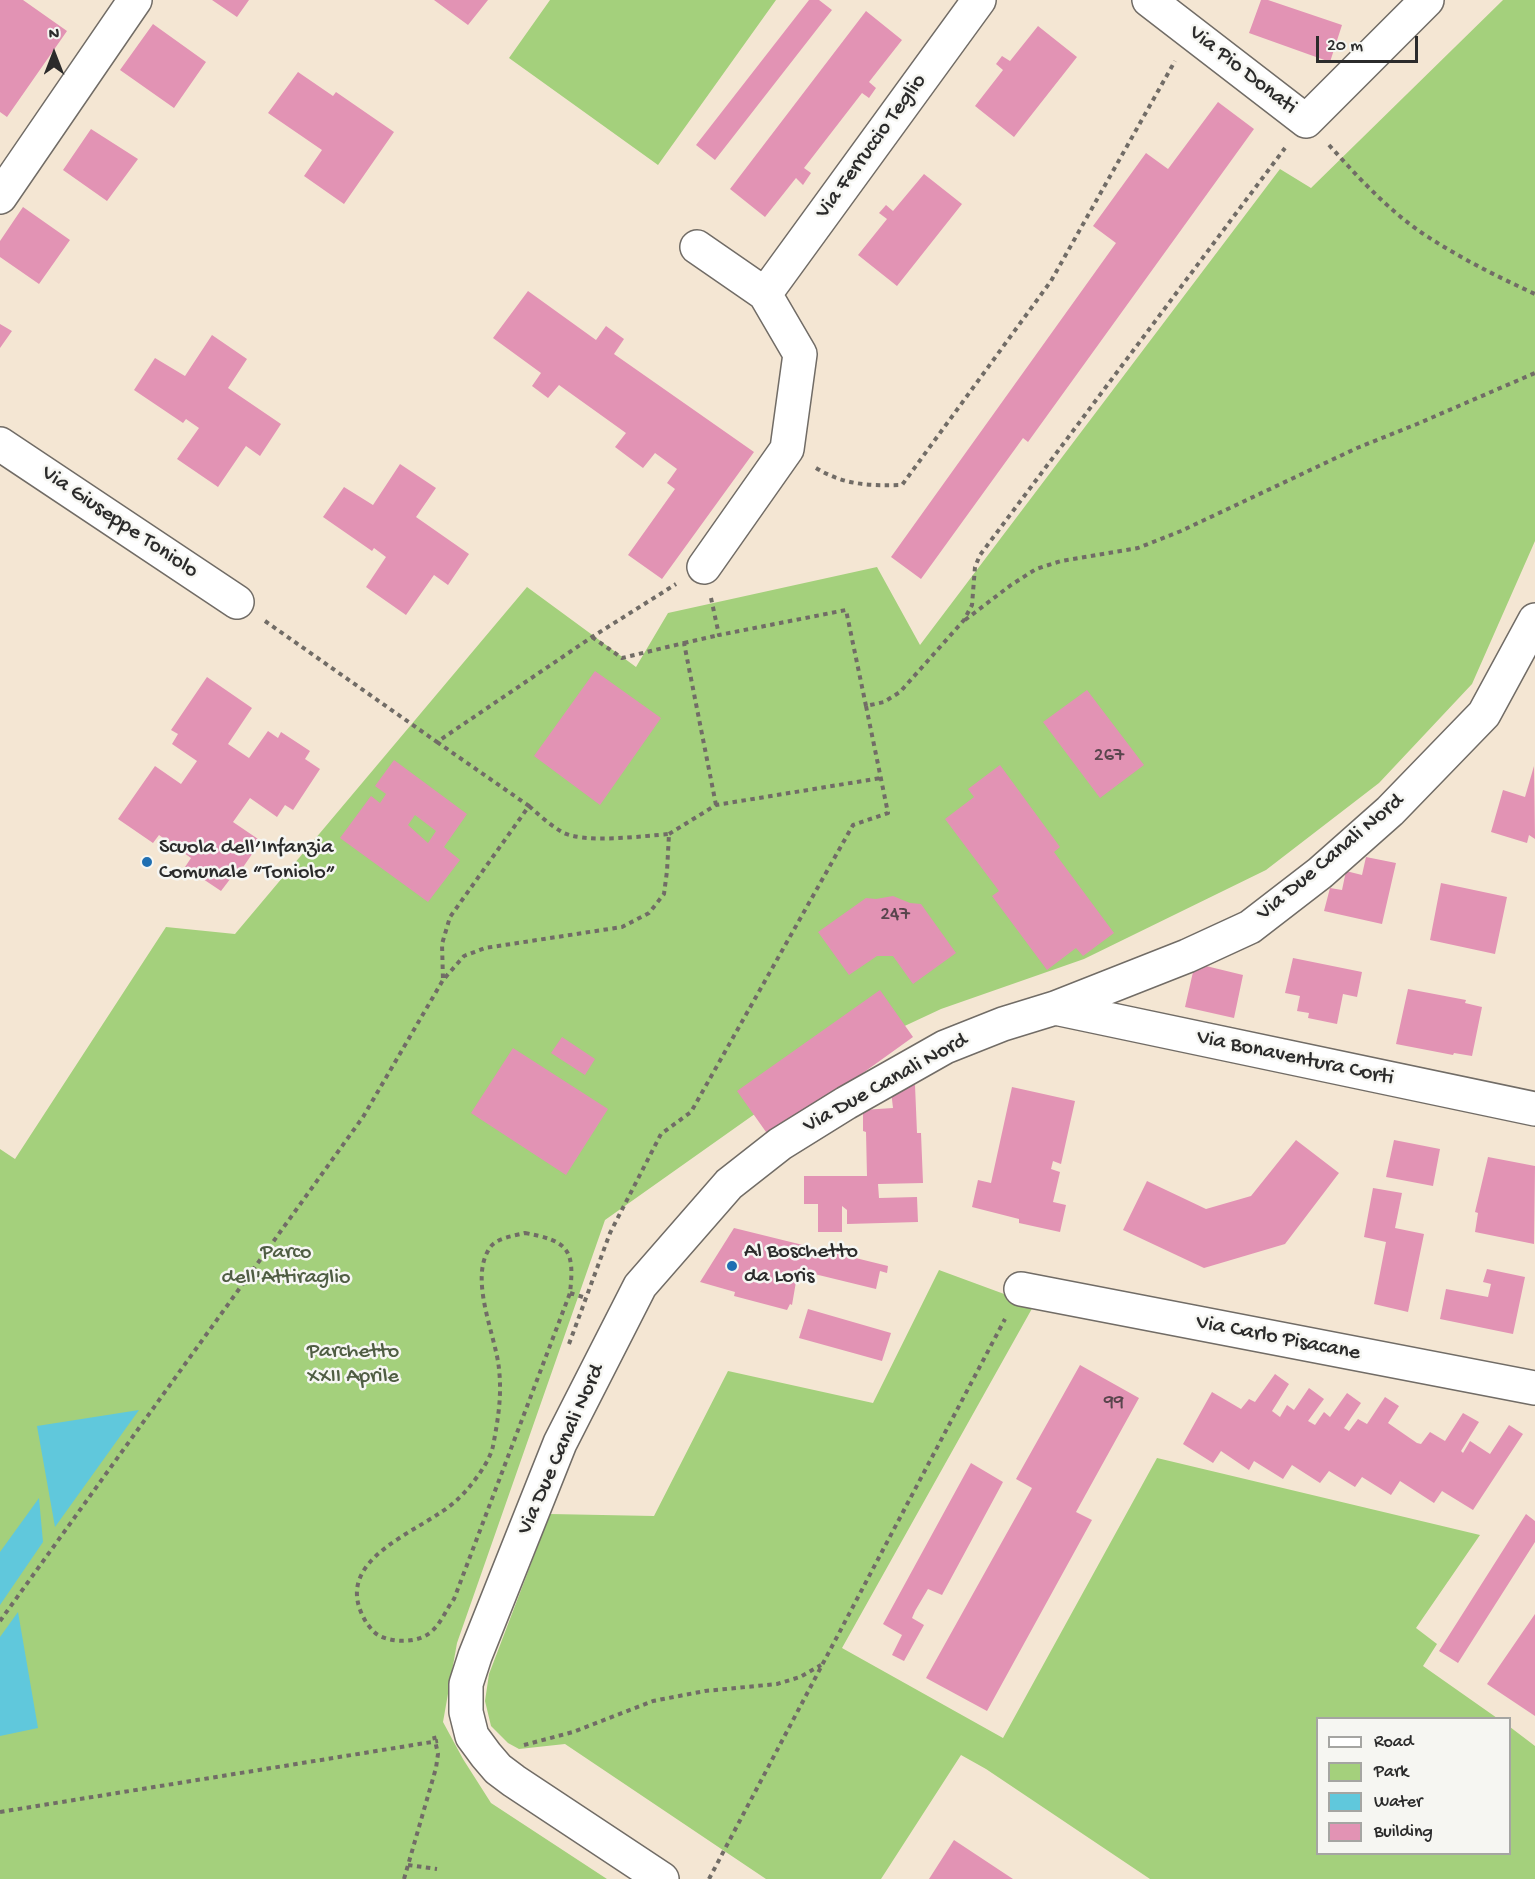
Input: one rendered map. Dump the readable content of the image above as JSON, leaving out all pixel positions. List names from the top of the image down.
{
  "streets": {
    "street": [
      "Via Pio Donati",
      "Via Ferruccio Teglio",
      "Via Giuseppe Toniolo",
      "Via Due Canali Nord",
      "Via Bonaventura Corti",
      "Via Carlo Pisacane"
    ]
  },
  "crossings": [
    ["Via Due Canali Nord", "Via Bonaventura Corti"]
  ],
  "parks": ["Parco dell'Attiraglio", "Parchetto XXII Aprile"],
  "places": ["Scuola dell’Infanzia Comunale “Toniolo”", "Al Boschetto da Loris"],
  "house_numbers": ["267", "247", "99"],
  "legend": [
    "Road",
    "Park",
    "Water",
    "Building"
  ],
  "scale_bar": "20 m",
  "north": "top"
}
